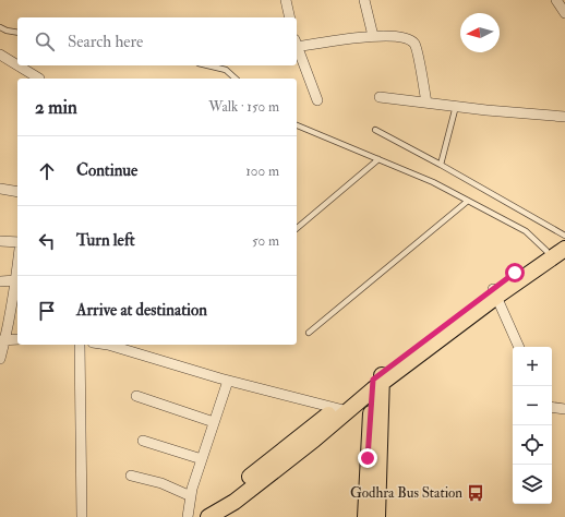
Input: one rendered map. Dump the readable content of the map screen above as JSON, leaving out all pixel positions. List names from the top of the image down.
{
  "places": {
    "bus stop": ["Godhra Bus Station"]
  },
  "north": "left",
  "page": {
    "search": "Search here",
    "heading": ["2 min", "Walk · 150 m"],
    "list": [
      ["Continue", "100 m"],
      ["Turn left", "50 m"],
      "Arrive at destination"
    ],
    "map_buttons": ["+", "−"]
  }
}
